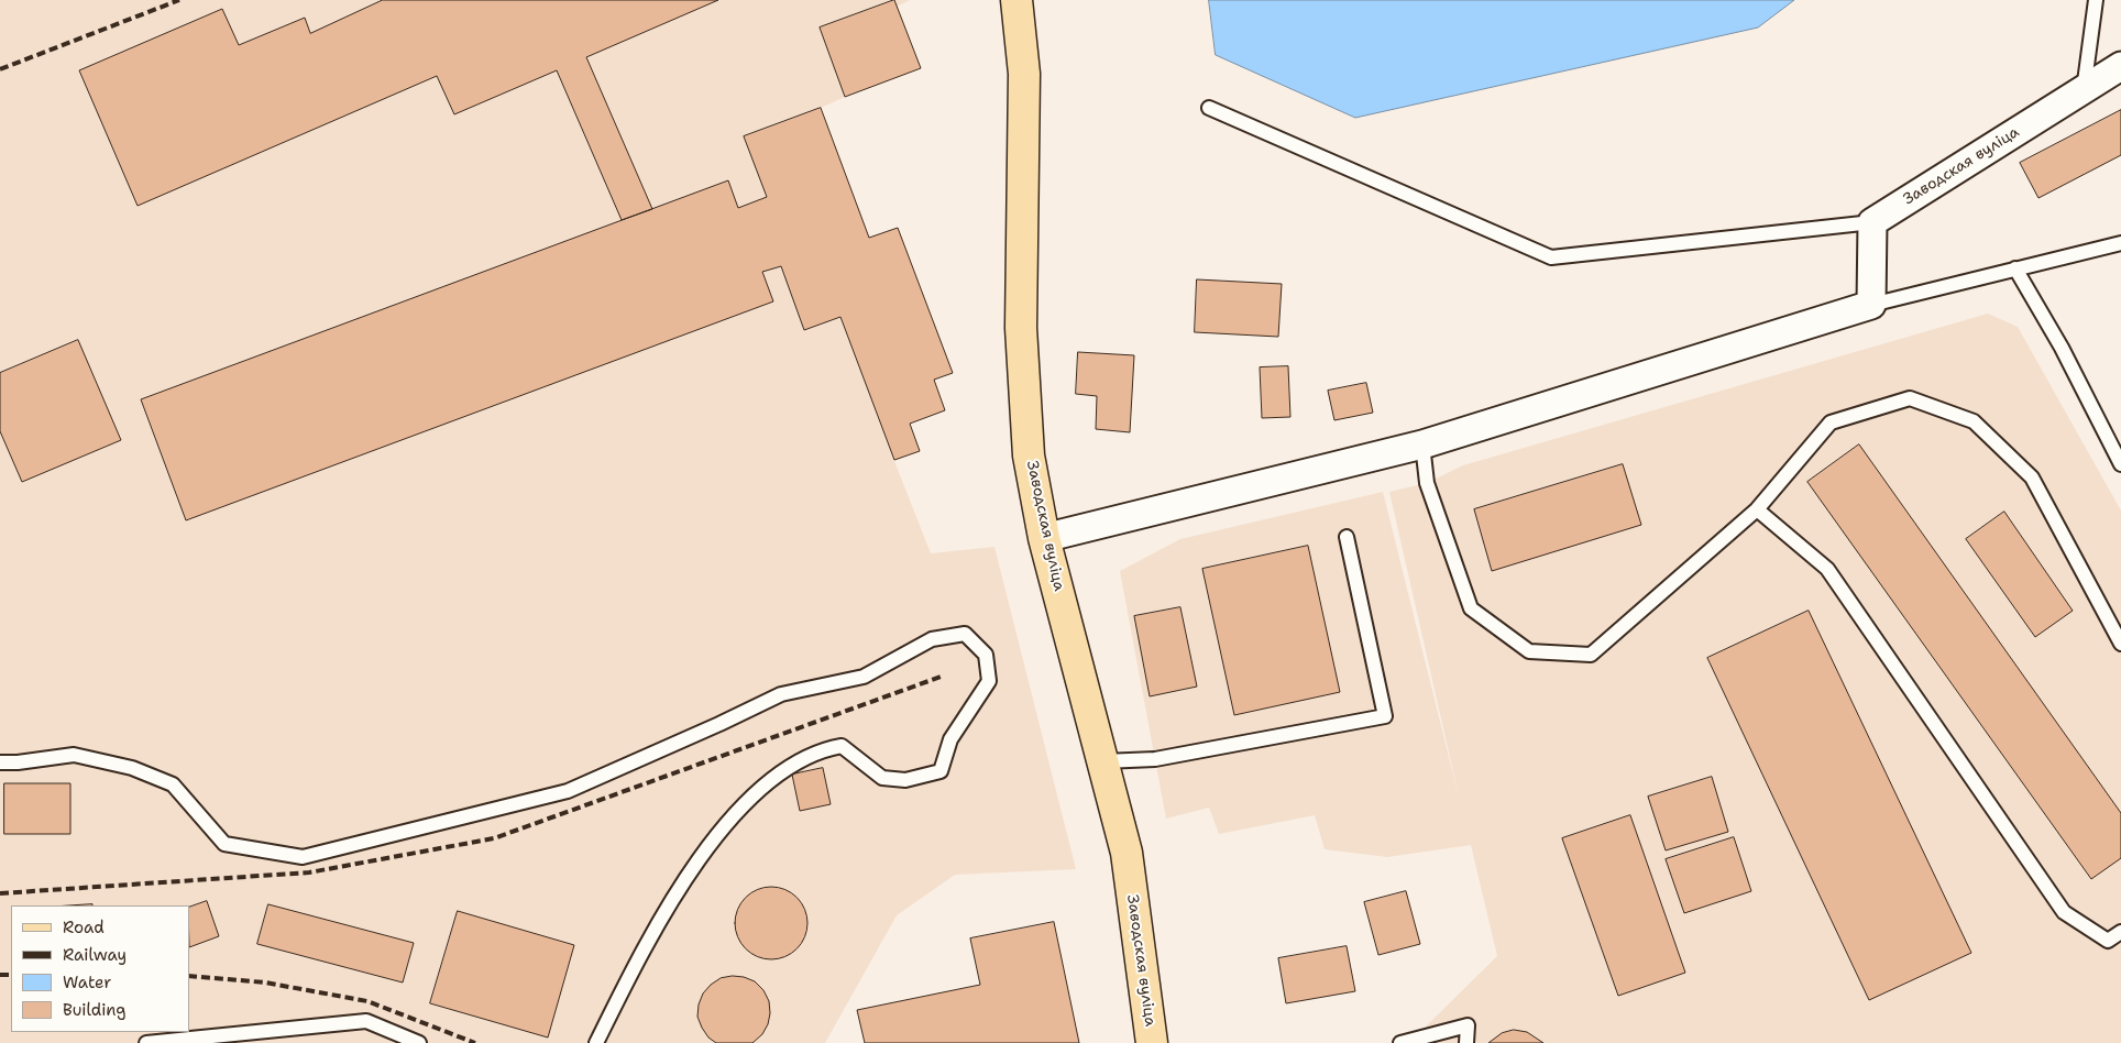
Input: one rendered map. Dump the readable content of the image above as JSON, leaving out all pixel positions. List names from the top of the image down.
{
  "streets": {
    "main road": ["Заводская вуліца"]
  },
  "legend": [
    "Road",
    "Railway",
    "Water",
    "Building"
  ]
}
